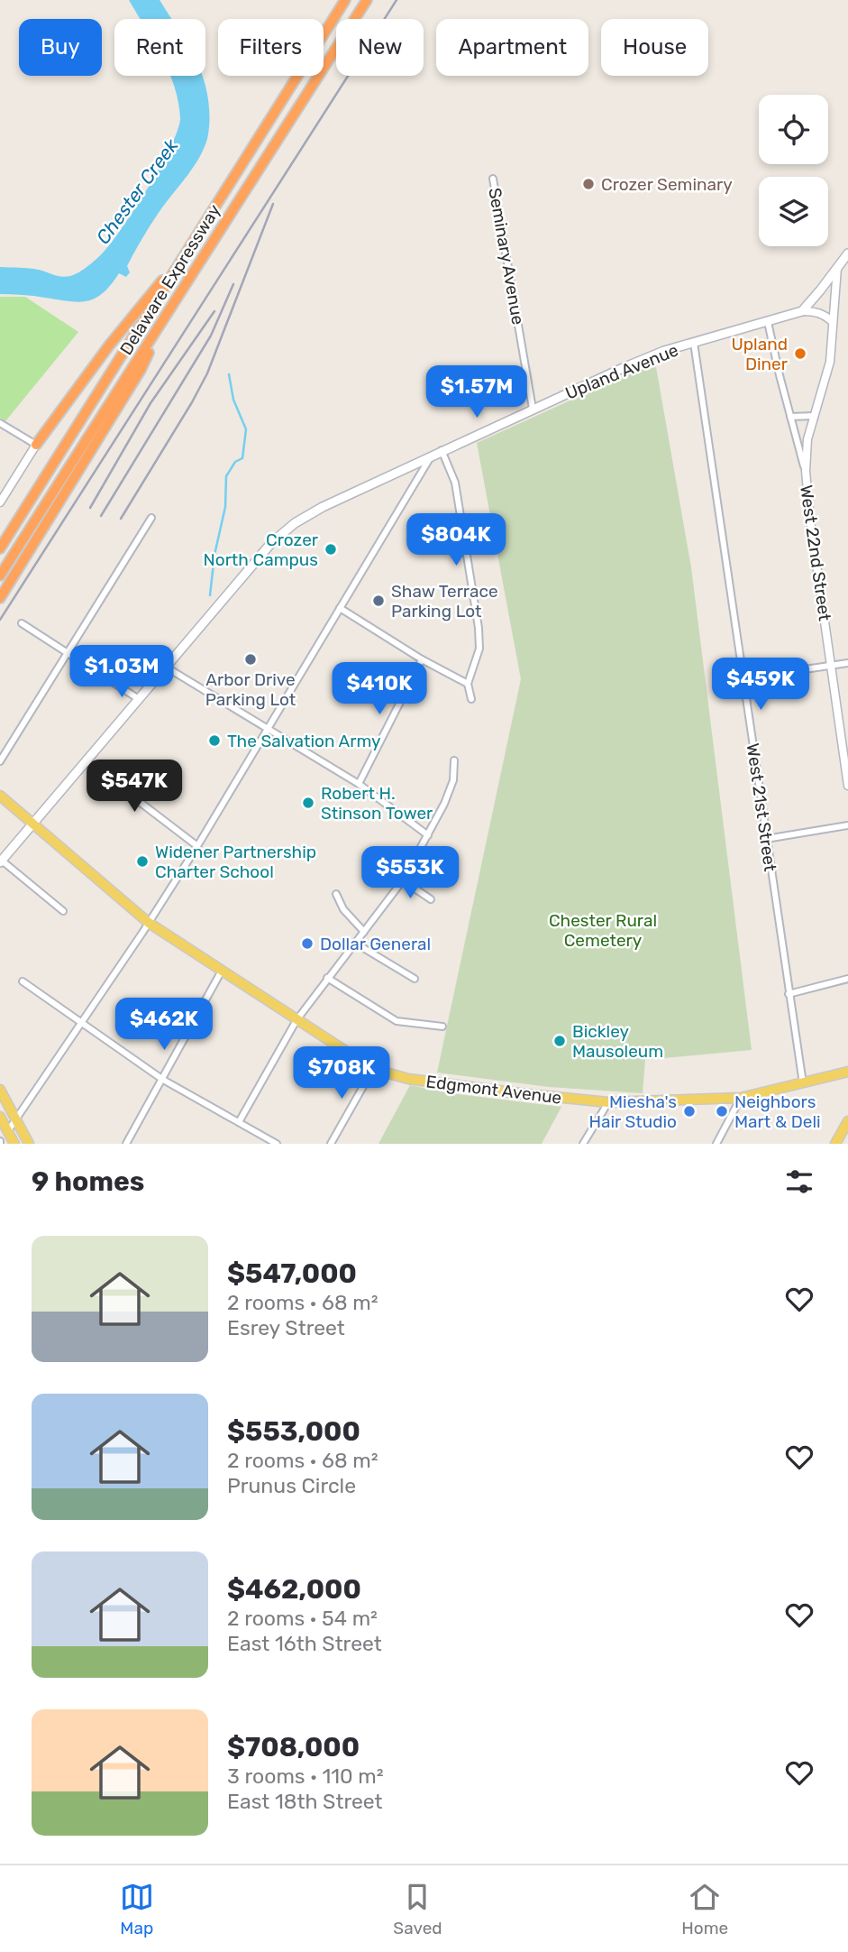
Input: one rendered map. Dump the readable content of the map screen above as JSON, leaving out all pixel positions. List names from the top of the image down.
{
  "streets": {
    "highway": ["Delaware Expressway"],
    "main road": ["Upland Avenue", "Edgmont Avenue"],
    "street": ["Seminary Avenue", "West 22nd Street", "West 21st Street"]
  },
  "crossings": [
    ["Seminary Avenue", "Upland Avenue"],
    ["Upland Avenue", "West 22nd Street"],
    ["Upland Avenue", "West 21st Street"],
    ["Upland Avenue", "Edgmont Avenue"],
    ["West 21st Street", "Edgmont Avenue"]
  ],
  "water": ["Chester Creek"],
  "parks": ["Chester Rural Cemetery"],
  "places": [
    "Crozer Seminary",
    "Upland Diner",
    "Crozer North Campus",
    "Shaw Terrace Parking Lot",
    "Arbor Drive Parking Lot",
    "The Salvation Army",
    "Robert H. Stinson Tower",
    "Widener Partnership Charter School",
    "Dollar General",
    "Bickley Mausoleum",
    "Miesha's Hair Studio",
    "Neighbors Mart & Deli"
  ],
  "page": {
    "chip": [
      "Buy",
      "Rent",
      "Filters",
      "New",
      "Apartment",
      "House"
    ],
    "price": [
      "$1.57M",
      "$804K",
      "$1.03M",
      "$459K",
      "$410K",
      "$547K",
      "$553K",
      "$462K",
      "$708K"
    ],
    "heading": "9 homes",
    "list": [
      {
        "name": "$547,000",
        "note": "2 rooms · 68 m² · Esrey Street"
      },
      {
        "name": "$553,000",
        "note": "2 rooms · 68 m² · Prunus Circle"
      },
      {
        "name": "$462,000",
        "note": "2 rooms · 54 m² · East 16th Street"
      },
      {
        "name": "$708,000",
        "note": "3 rooms · 110 m² · East 18th Street"
      }
    ],
    "tabs": ["Map", "Saved", "Home"]
  }
}
